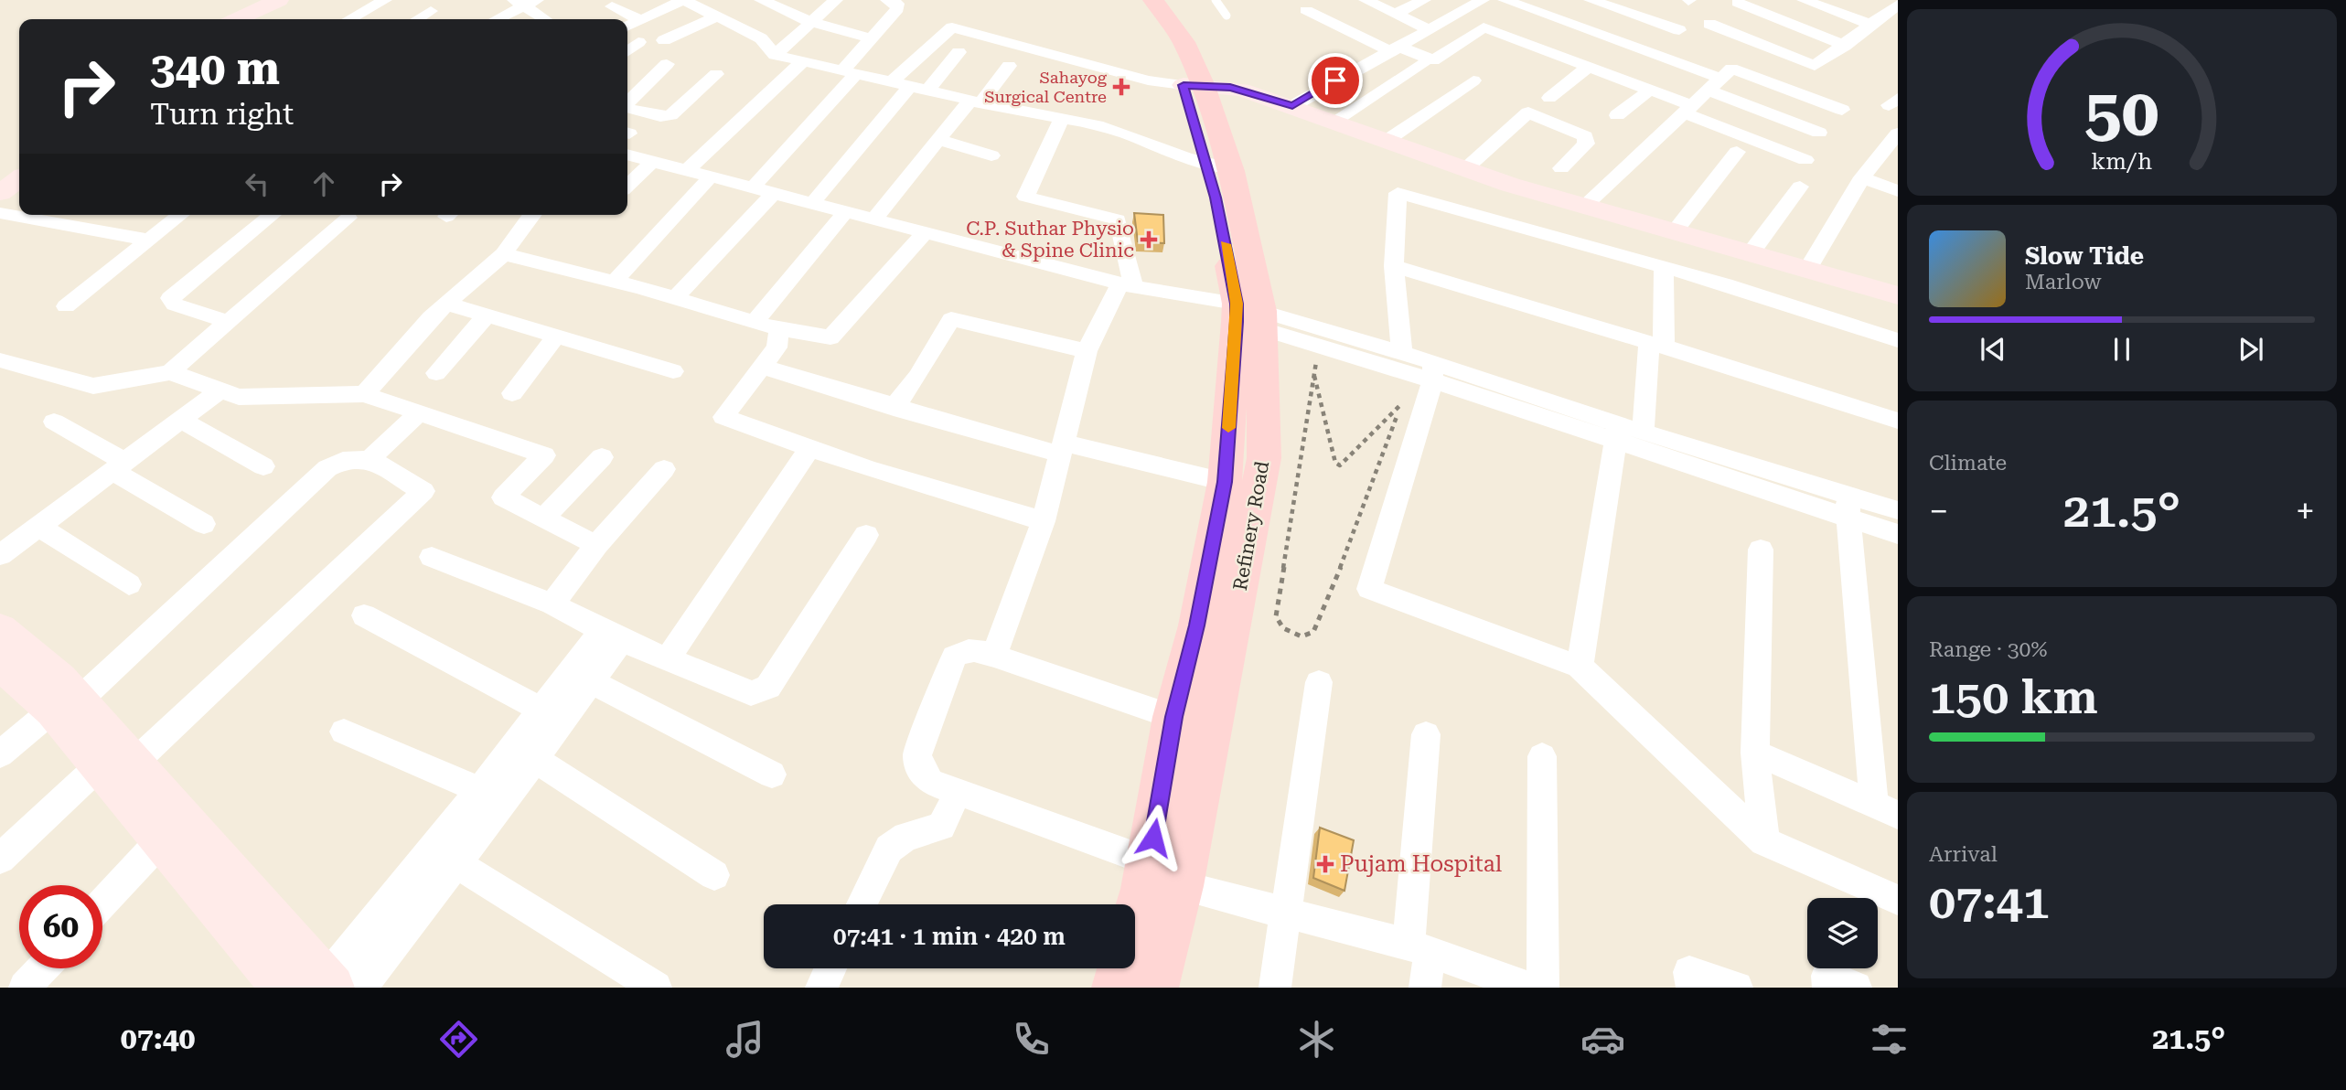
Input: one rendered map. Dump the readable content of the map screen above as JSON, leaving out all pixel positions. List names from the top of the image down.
{
  "streets": {
    "main road": ["Refinery Road"]
  },
  "places": {
    "health": ["Sahayog Surgical Centre", "C.P. Suthar Physio & Spine Clinic", "Pujam Hospital"]
  },
  "page": {
    "turn": ["340 m", "Turn right"],
    "song": ["Slow Tide", "Marlow"],
    "tile": [
      "Climate",
      ["Range · 30%", "150 km"],
      ["Arrival", "07:41"]
    ],
    "heat": ["−", "21.5°", "+"],
    "limit": "60",
    "trip": "07:41 · 1 min · 420 m",
    "tabs": ["07:40", "21.5°"],
    "gauge": ["50", "km/h"]
  }
}
